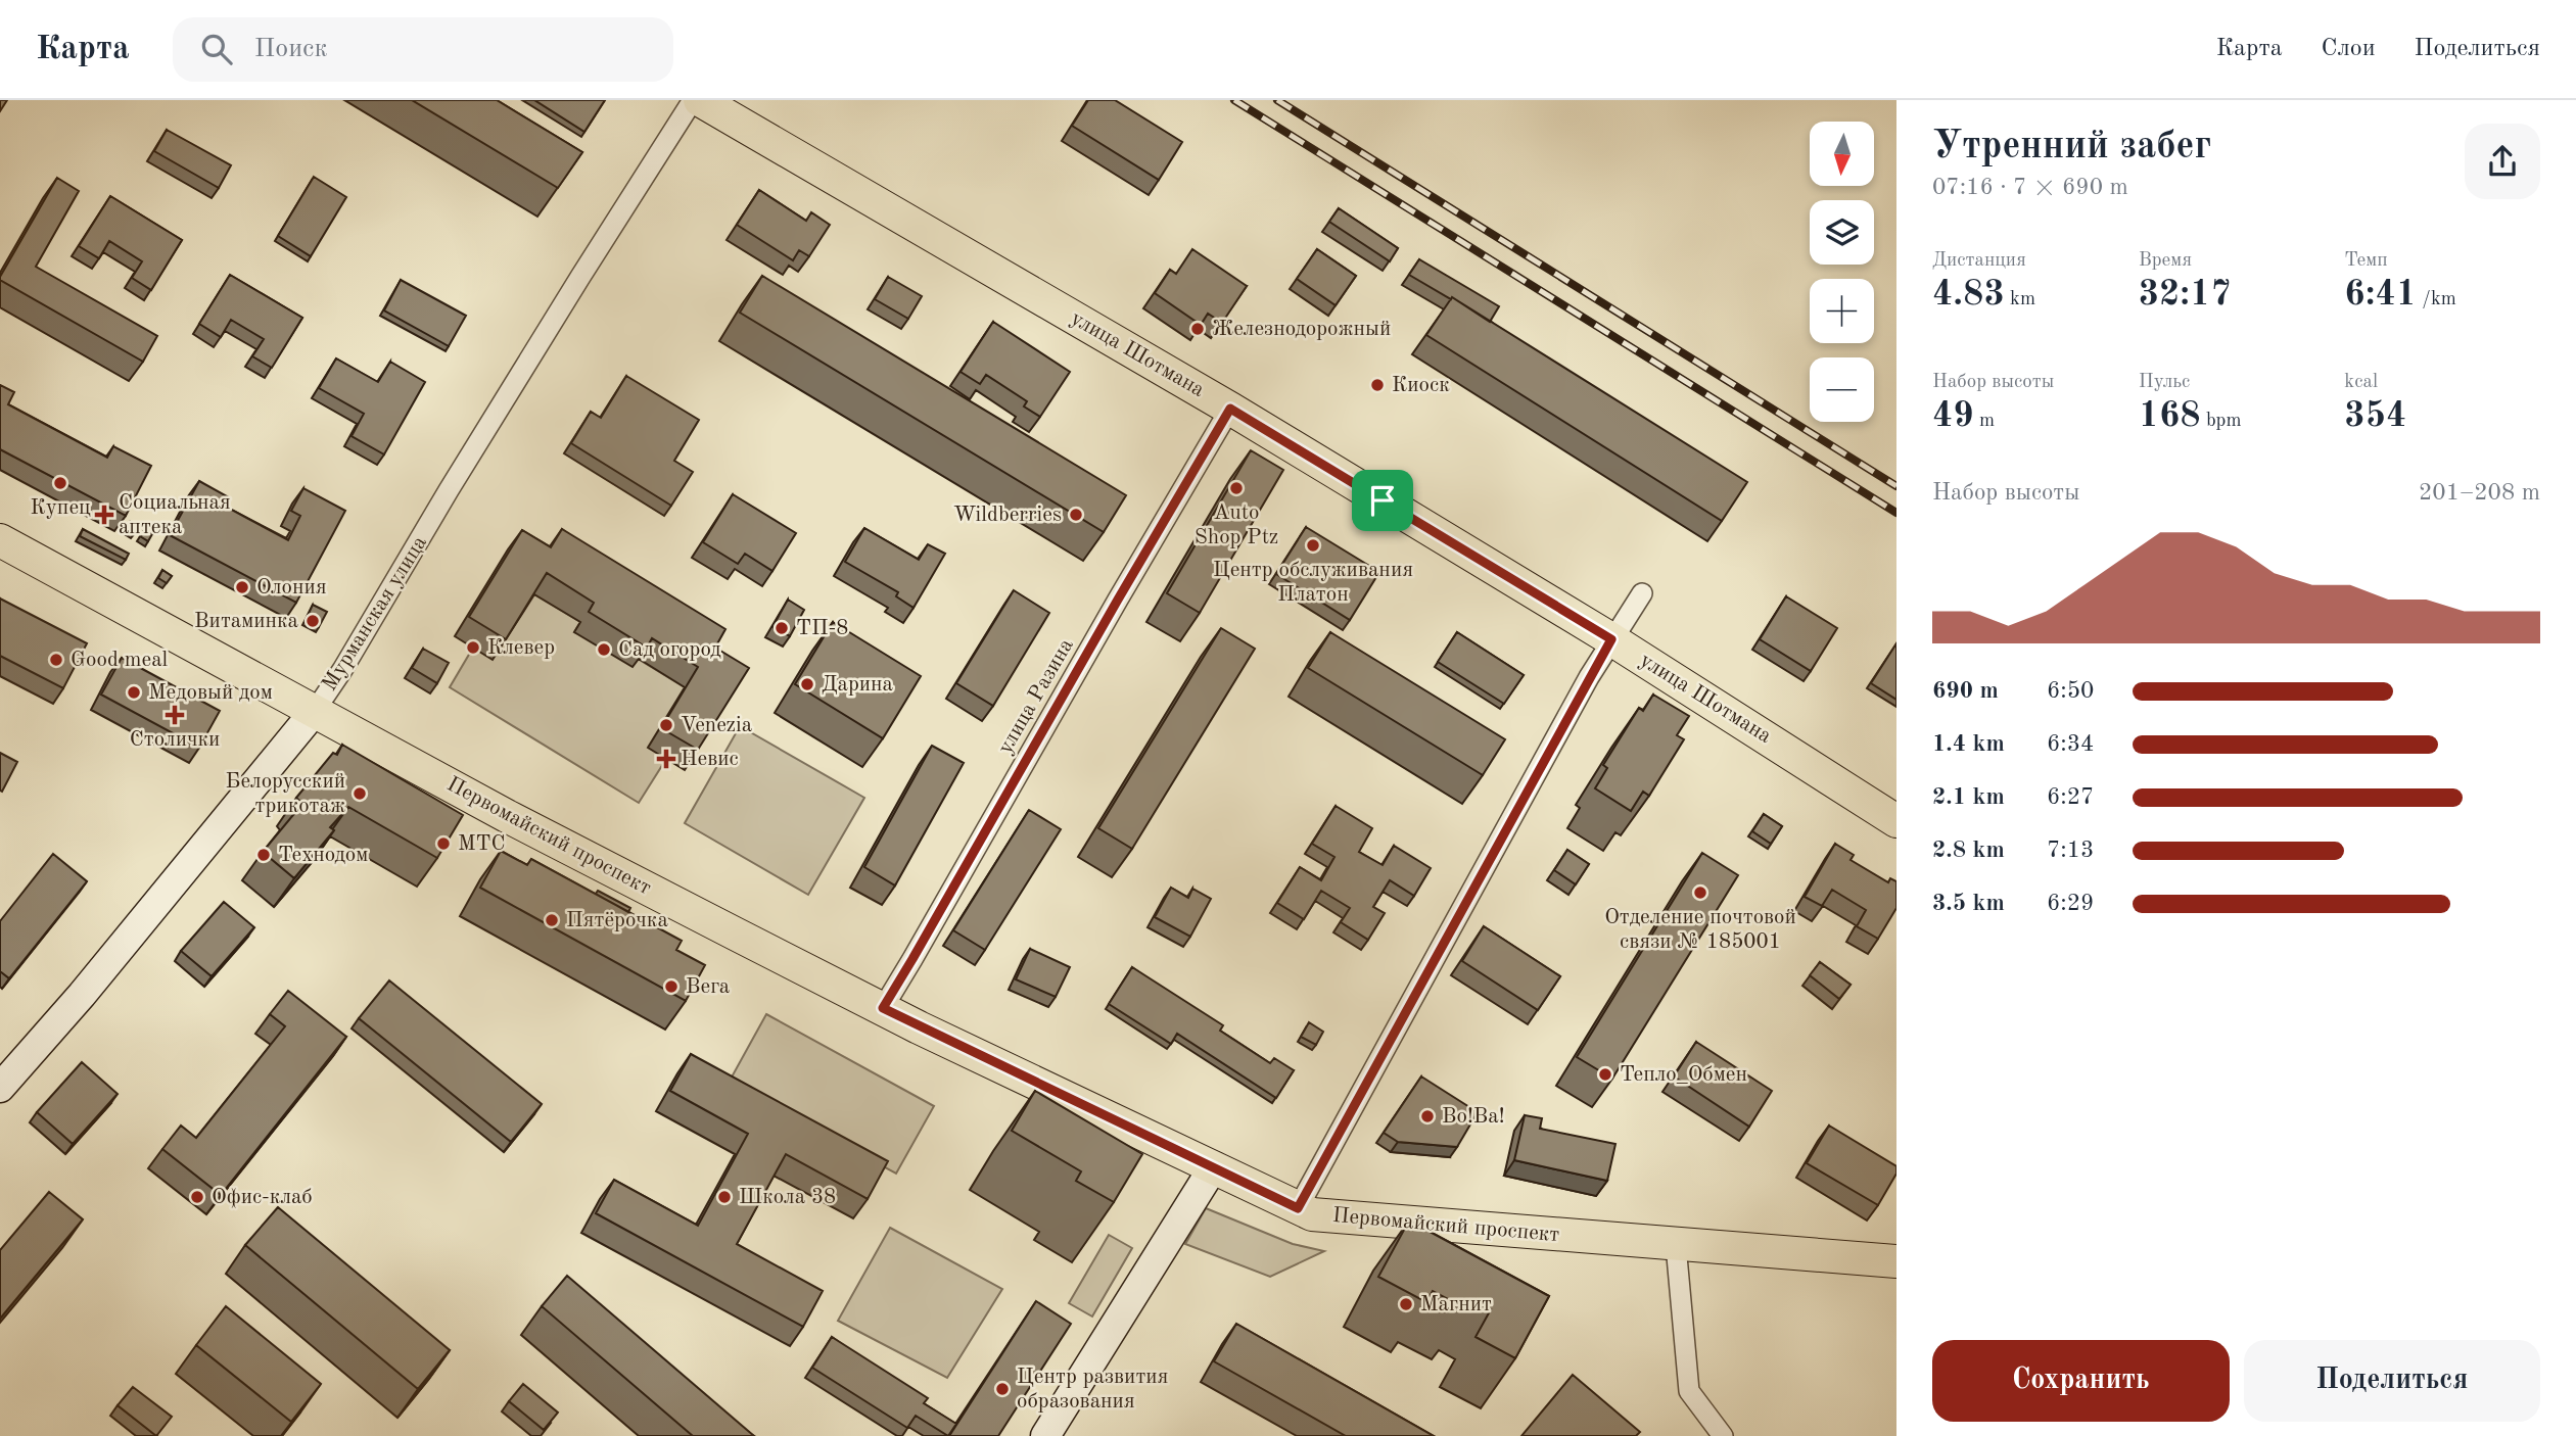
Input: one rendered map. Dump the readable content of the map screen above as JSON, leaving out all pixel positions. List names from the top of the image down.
{
  "streets": {
    "main road": ["улица Шотмана", "Первомайский проспект"],
    "street": ["Мурманская улица", "улица Разина"]
  },
  "crossings": [
    ["улица Шотмана", "улица Разина"],
    ["Мурманская улица", "Первомайский проспект"],
    ["улица Разина", "Первомайский проспект"]
  ],
  "places": {
    "other": [
      "Железнодорожный",
      "Киоск",
      "Купец",
      "Auto Shop Ptz",
      "Wildberries",
      "Центр обслуживания Платон",
      "Олония",
      "Витаминка",
      "ТП-8",
      "Клевер",
      "Сад огород",
      "Good meal",
      "Дарина",
      "Медовый дом",
      "Venezia",
      "Белорусский трикотаж",
      "МТС",
      "Технодом",
      "Отделение почтовой связи № 185001",
      "Пятёрочка",
      "Вега",
      "Тепло_Обмен",
      "Во!Ва!",
      "Офис-клаб",
      "Школа 38",
      "Магнит",
      "Центр развития образования"
    ],
    "health": ["Социальная аптека", "Столички", "Невис"]
  },
  "north": "bottom",
  "page": {
    "header": "Карта",
    "search": "Поиск",
    "nav": ["Карта", "Слои", "Поделиться"],
    "heading": ["Утренний забег", "07:16 · 7 × 690 m"],
    "map_buttons": ["+", "−"],
    "stats": [
      ["Дистанция", "4.83 km"],
      ["Время", "32:17"],
      ["Темп", "6:41 /km"],
      ["Набор высоты", "49 m"],
      ["Пульс", "168 bpm"],
      ["kcal", "354"]
    ],
    "chart": ["Набор высоты", "201–208 m"],
    "list": [
      {
        "name": "690 m",
        "note": "6:50"
      },
      {
        "name": "1.4 km",
        "note": "6:34"
      },
      {
        "name": "2.1 km",
        "note": "6:27"
      },
      {
        "name": "2.8 km",
        "note": "7:13"
      },
      {
        "name": "3.5 km",
        "note": "6:29"
      }
    ],
    "buttons": ["Сохранить", "Поделиться"]
  }
}
